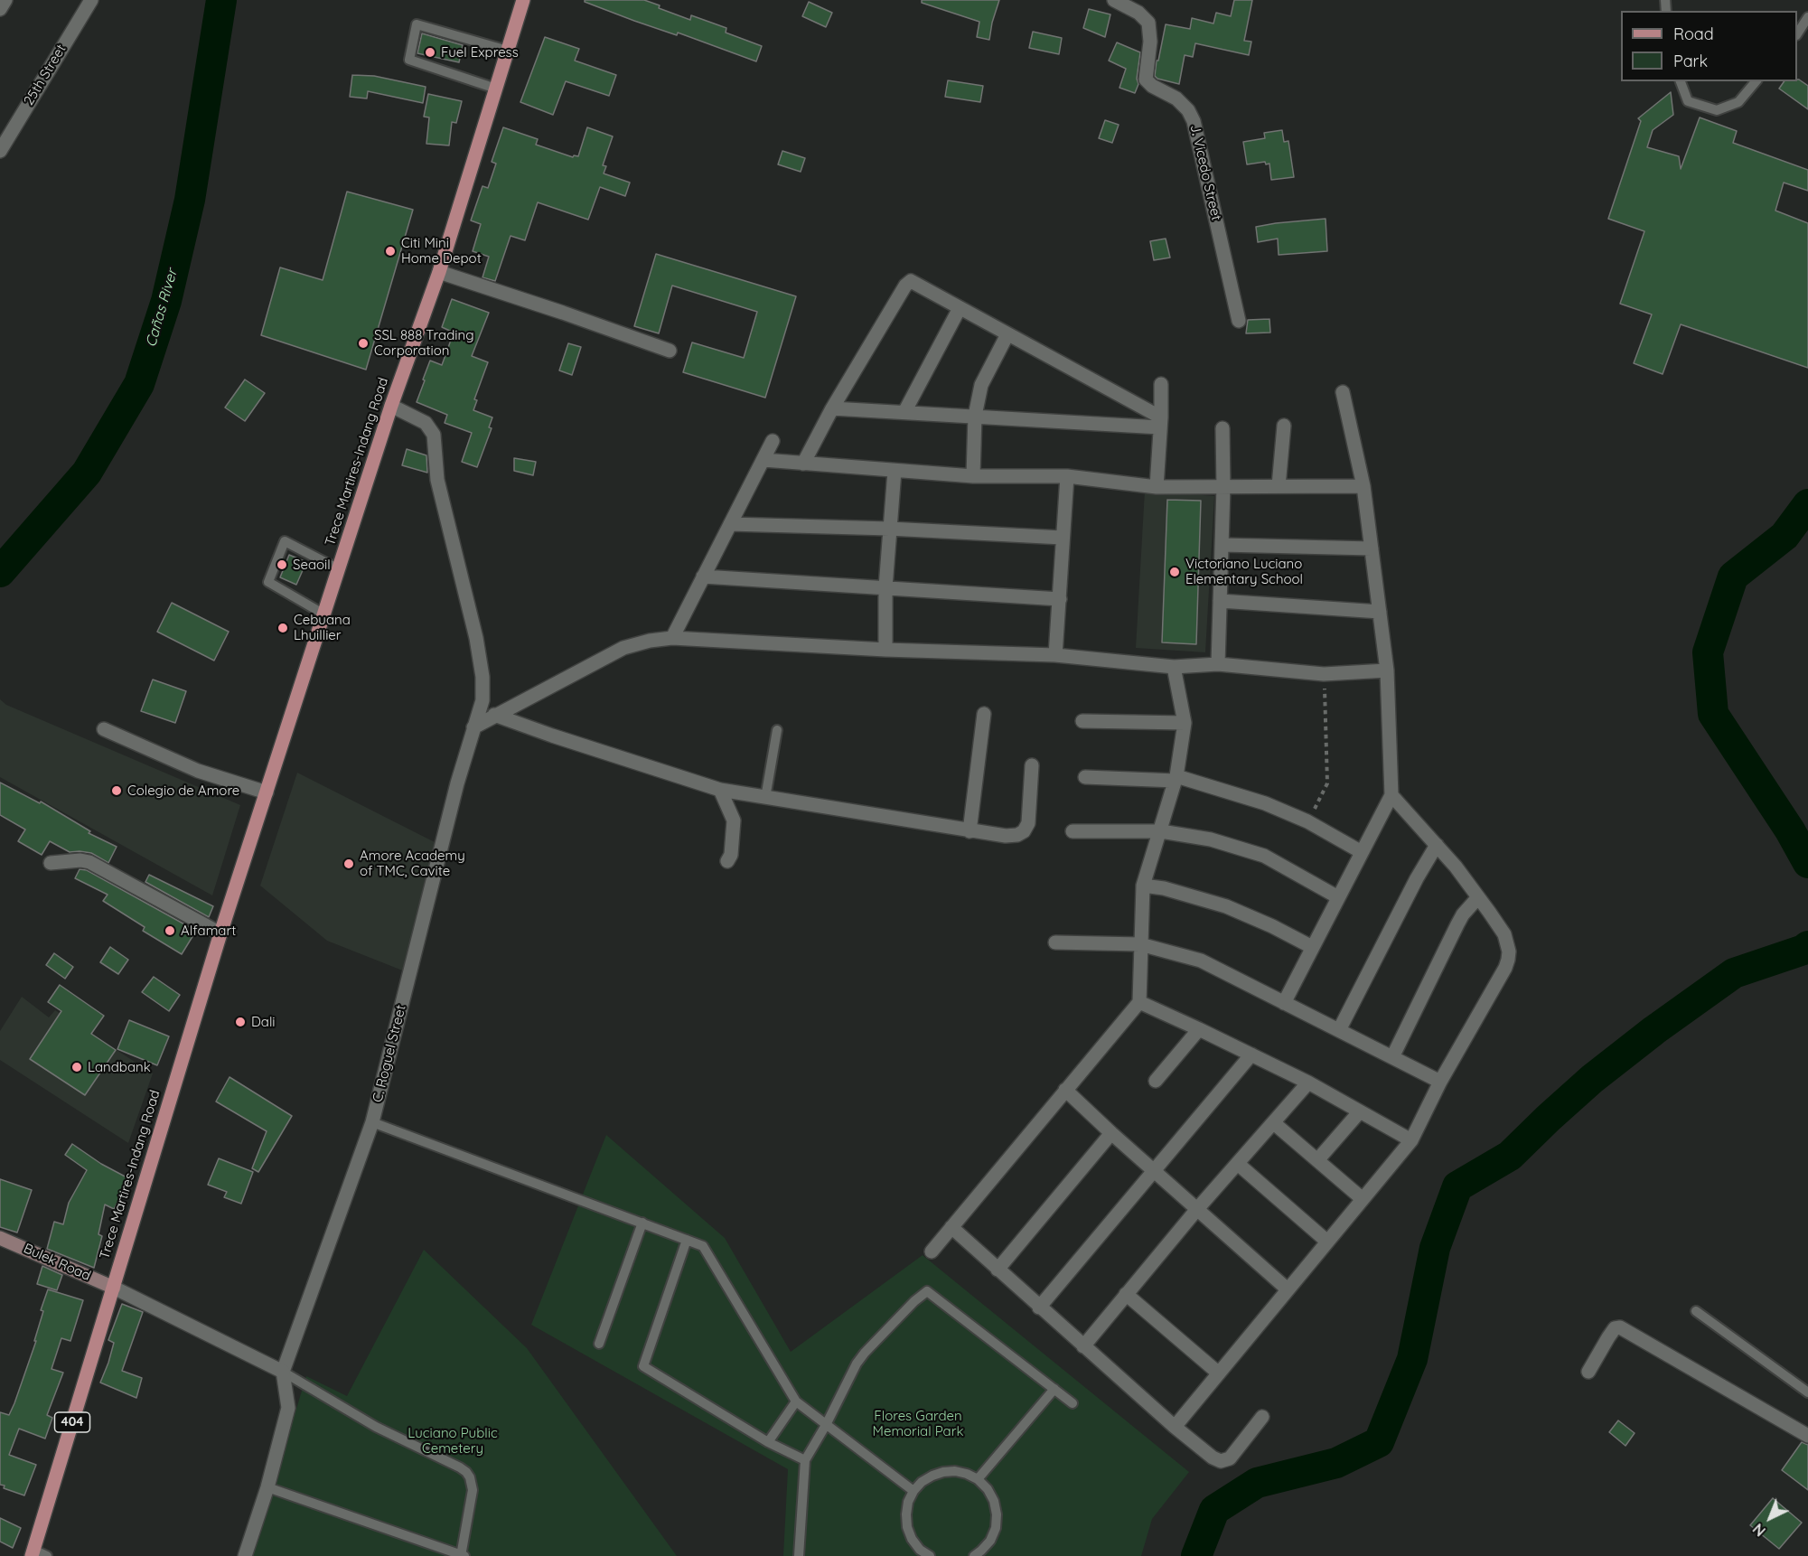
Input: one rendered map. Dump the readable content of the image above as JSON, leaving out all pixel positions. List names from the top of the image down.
{
  "streets": {
    "main road": ["Trece Martires-Indang Road", "Bulek Road", "404"],
    "street": ["25th Street", "J. Vicedo Street", "C. Roguel Street"]
  },
  "crossings": [
    ["Trece Martires-Indang Road", "C. Roguel Street"],
    ["Trece Martires-Indang Road", "Bulek Road"]
  ],
  "water": ["Cañas River"],
  "parks": ["Flores Garden Memorial Park", "Luciano Public Cemetery"],
  "places": [
    "Fuel Express",
    "Citi Mini Home Depot",
    "SSL 888 Trading Corporation",
    "Seaoil",
    "Victoriano Luciano Elementary School",
    "Cebuana Lhuillier",
    "Colegio de Amore",
    "Amore Academy of TMC, Cavite",
    "Alfamart",
    "Dali",
    "Landbank"
  ],
  "legend": ["Road", "Park"],
  "north": "bottom left"
}
